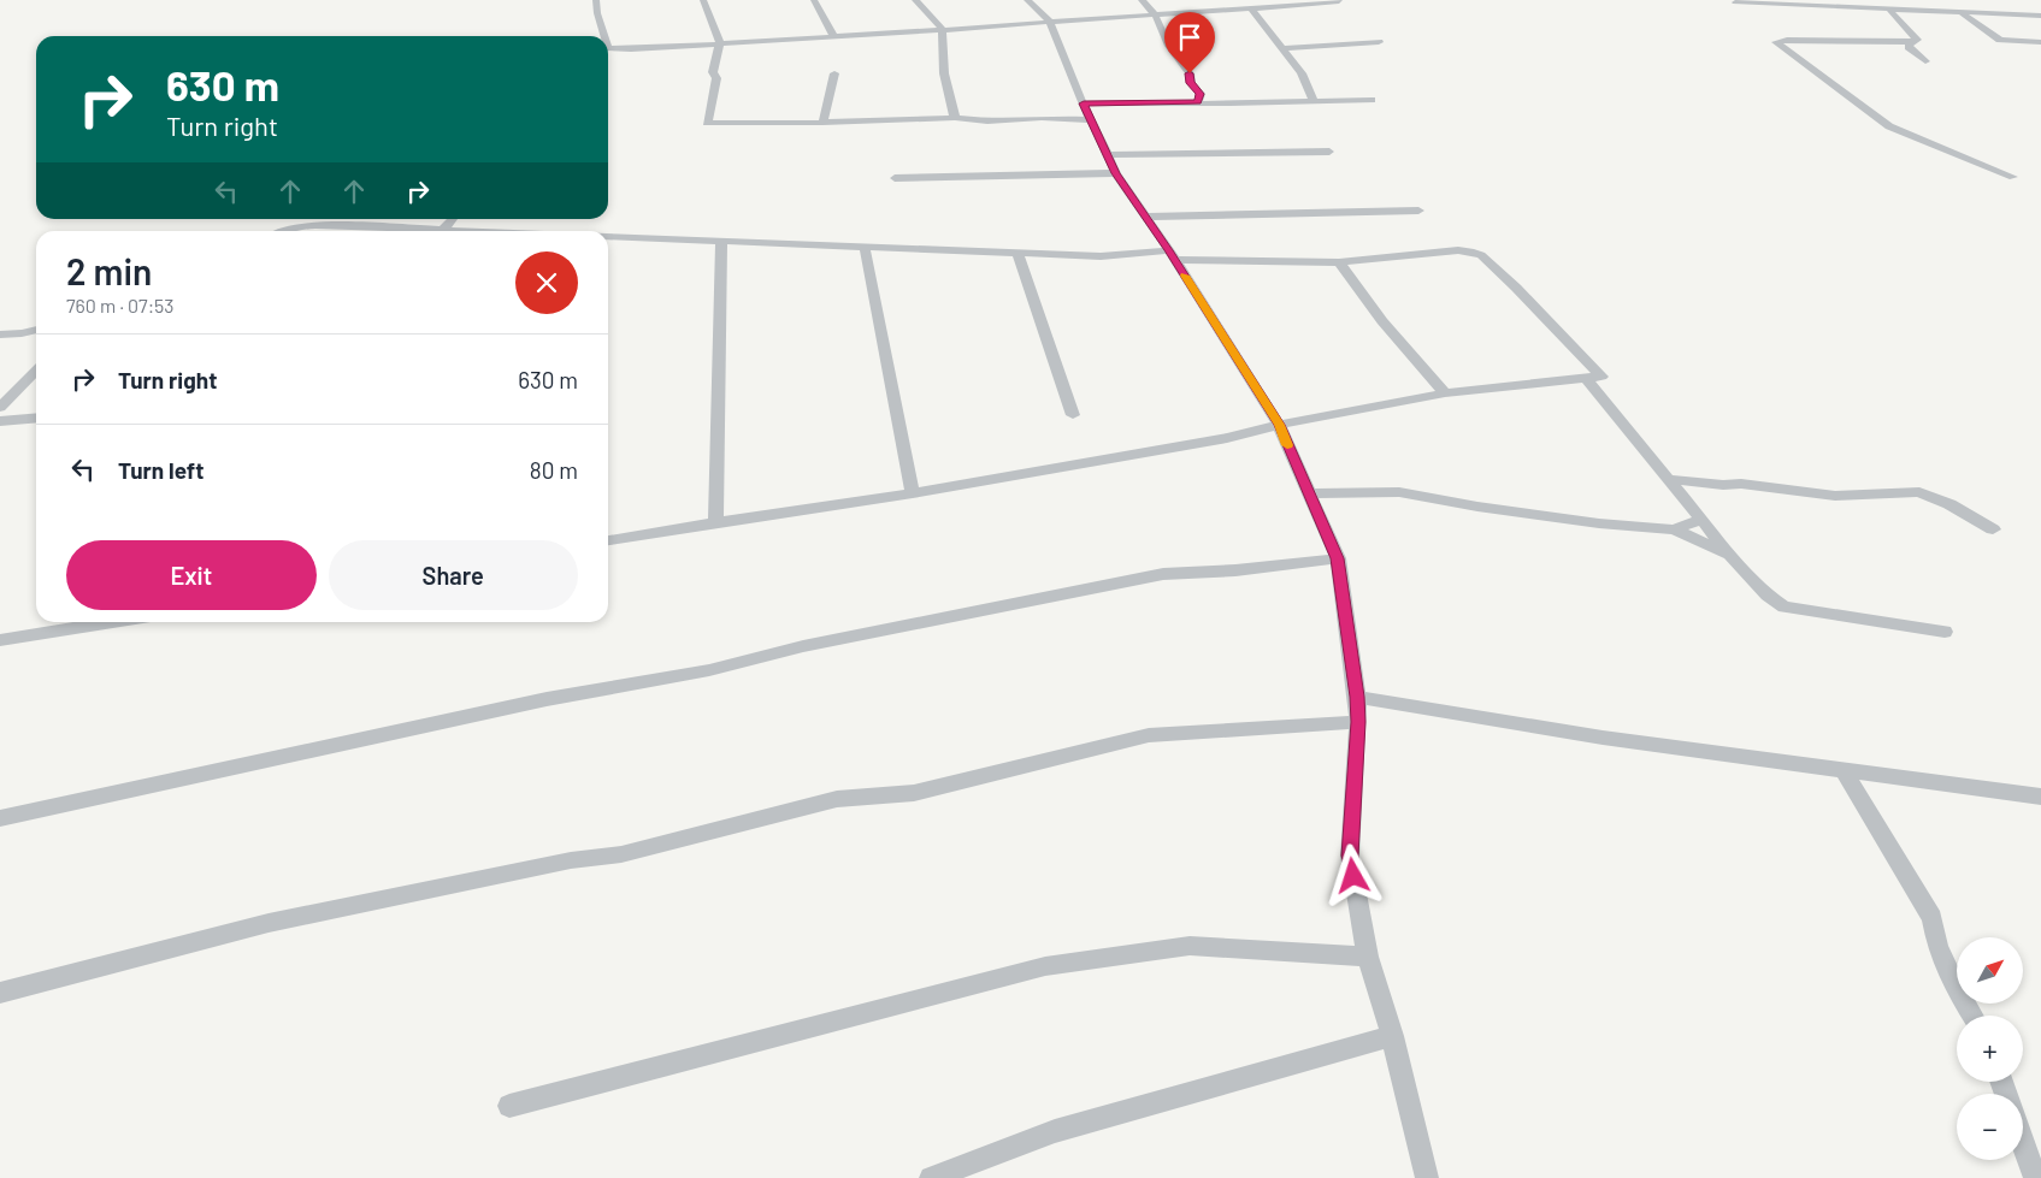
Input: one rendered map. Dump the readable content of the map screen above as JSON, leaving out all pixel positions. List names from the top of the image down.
{
  "north": "top right",
  "page": {
    "turn": ["630 m", "Turn right"],
    "heading": ["2 min", "760 m · 07:53"],
    "list": [
      {
        "name": "Turn right",
        "value": "630 m"
      },
      {
        "name": "Turn left",
        "value": "80 m"
      }
    ],
    "buttons": ["Exit", "Share"],
    "map_buttons": ["+", "−"]
  }
}
